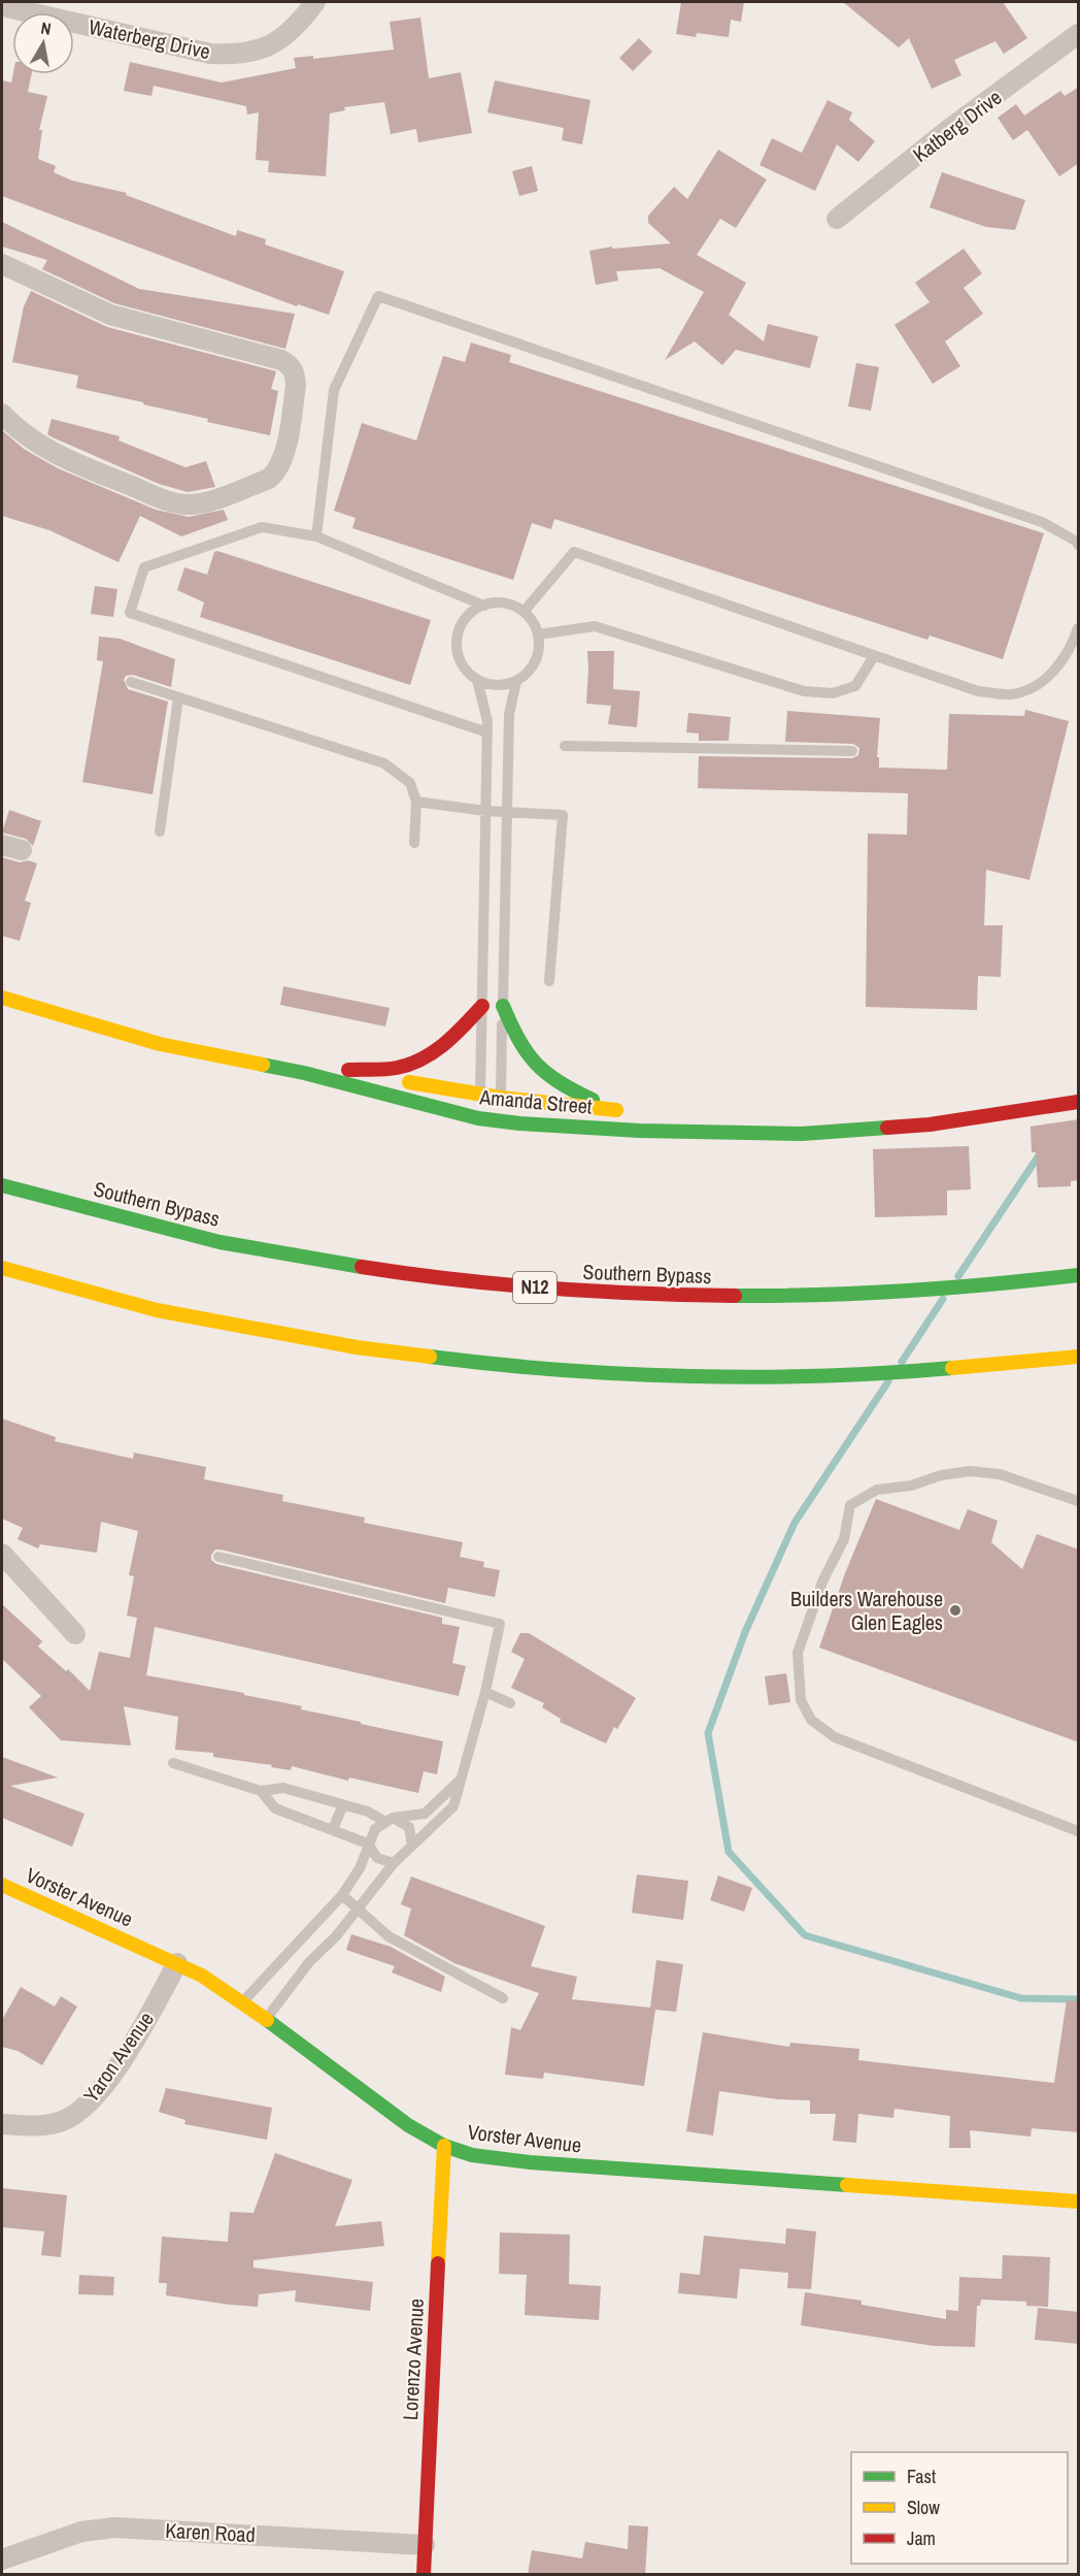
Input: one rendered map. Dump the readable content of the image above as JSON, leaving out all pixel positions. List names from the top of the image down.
{
  "streets": {
    "main road": [
      "Amanda Street",
      "Southern Bypass",
      "N12",
      "Vorster Avenue",
      "Lorenzo Avenue"
    ],
    "street": [
      "Waterberg Drive",
      "Katberg Drive",
      "Yaron Avenue",
      "Karen Road"
    ]
  },
  "crossings": [
    ["Vorster Avenue", "Yaron Avenue"],
    ["Vorster Avenue", "Lorenzo Avenue"],
    ["Lorenzo Avenue", "Karen Road"]
  ],
  "places": ["Builders Warehouse Glen Eagles"],
  "legend": ["Fast", "Slow", "Jam"],
  "north": "top"
}
